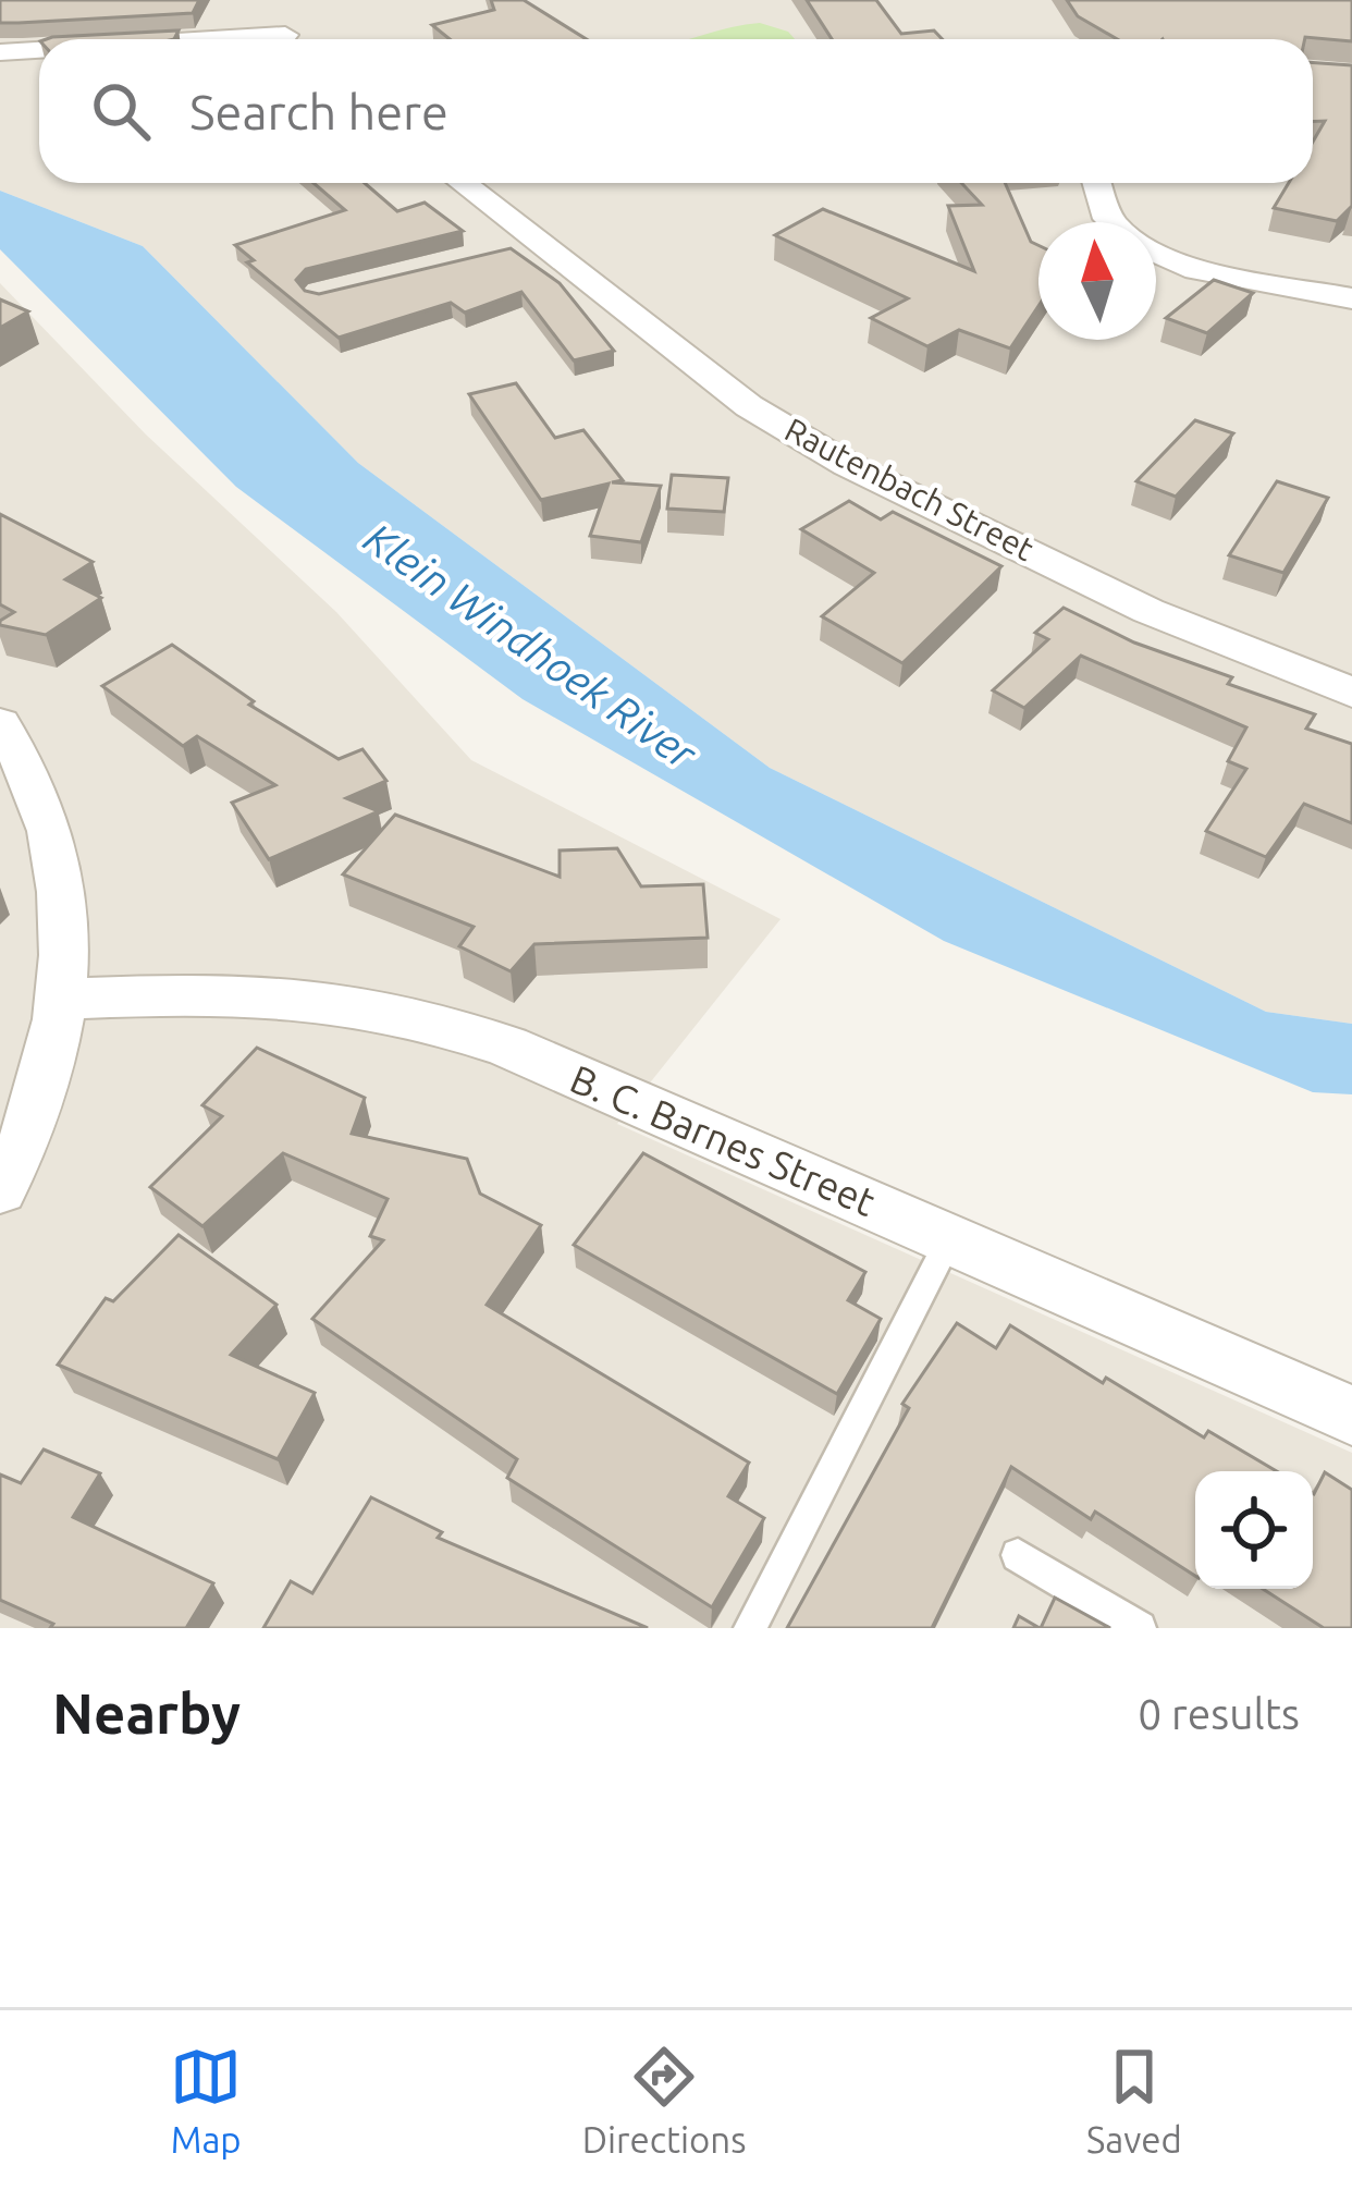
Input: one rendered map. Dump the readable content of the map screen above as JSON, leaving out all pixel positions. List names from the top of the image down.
{
  "streets": {
    "street": ["Rautenbach Street", "B. C. Barnes Street"]
  },
  "water": ["Klein Windhoek River"],
  "north": "top",
  "page": {
    "search": "Search here",
    "heading": ["Nearby", "0 results"],
    "nav": ["Map", "Directions", "Saved"]
  }
}
